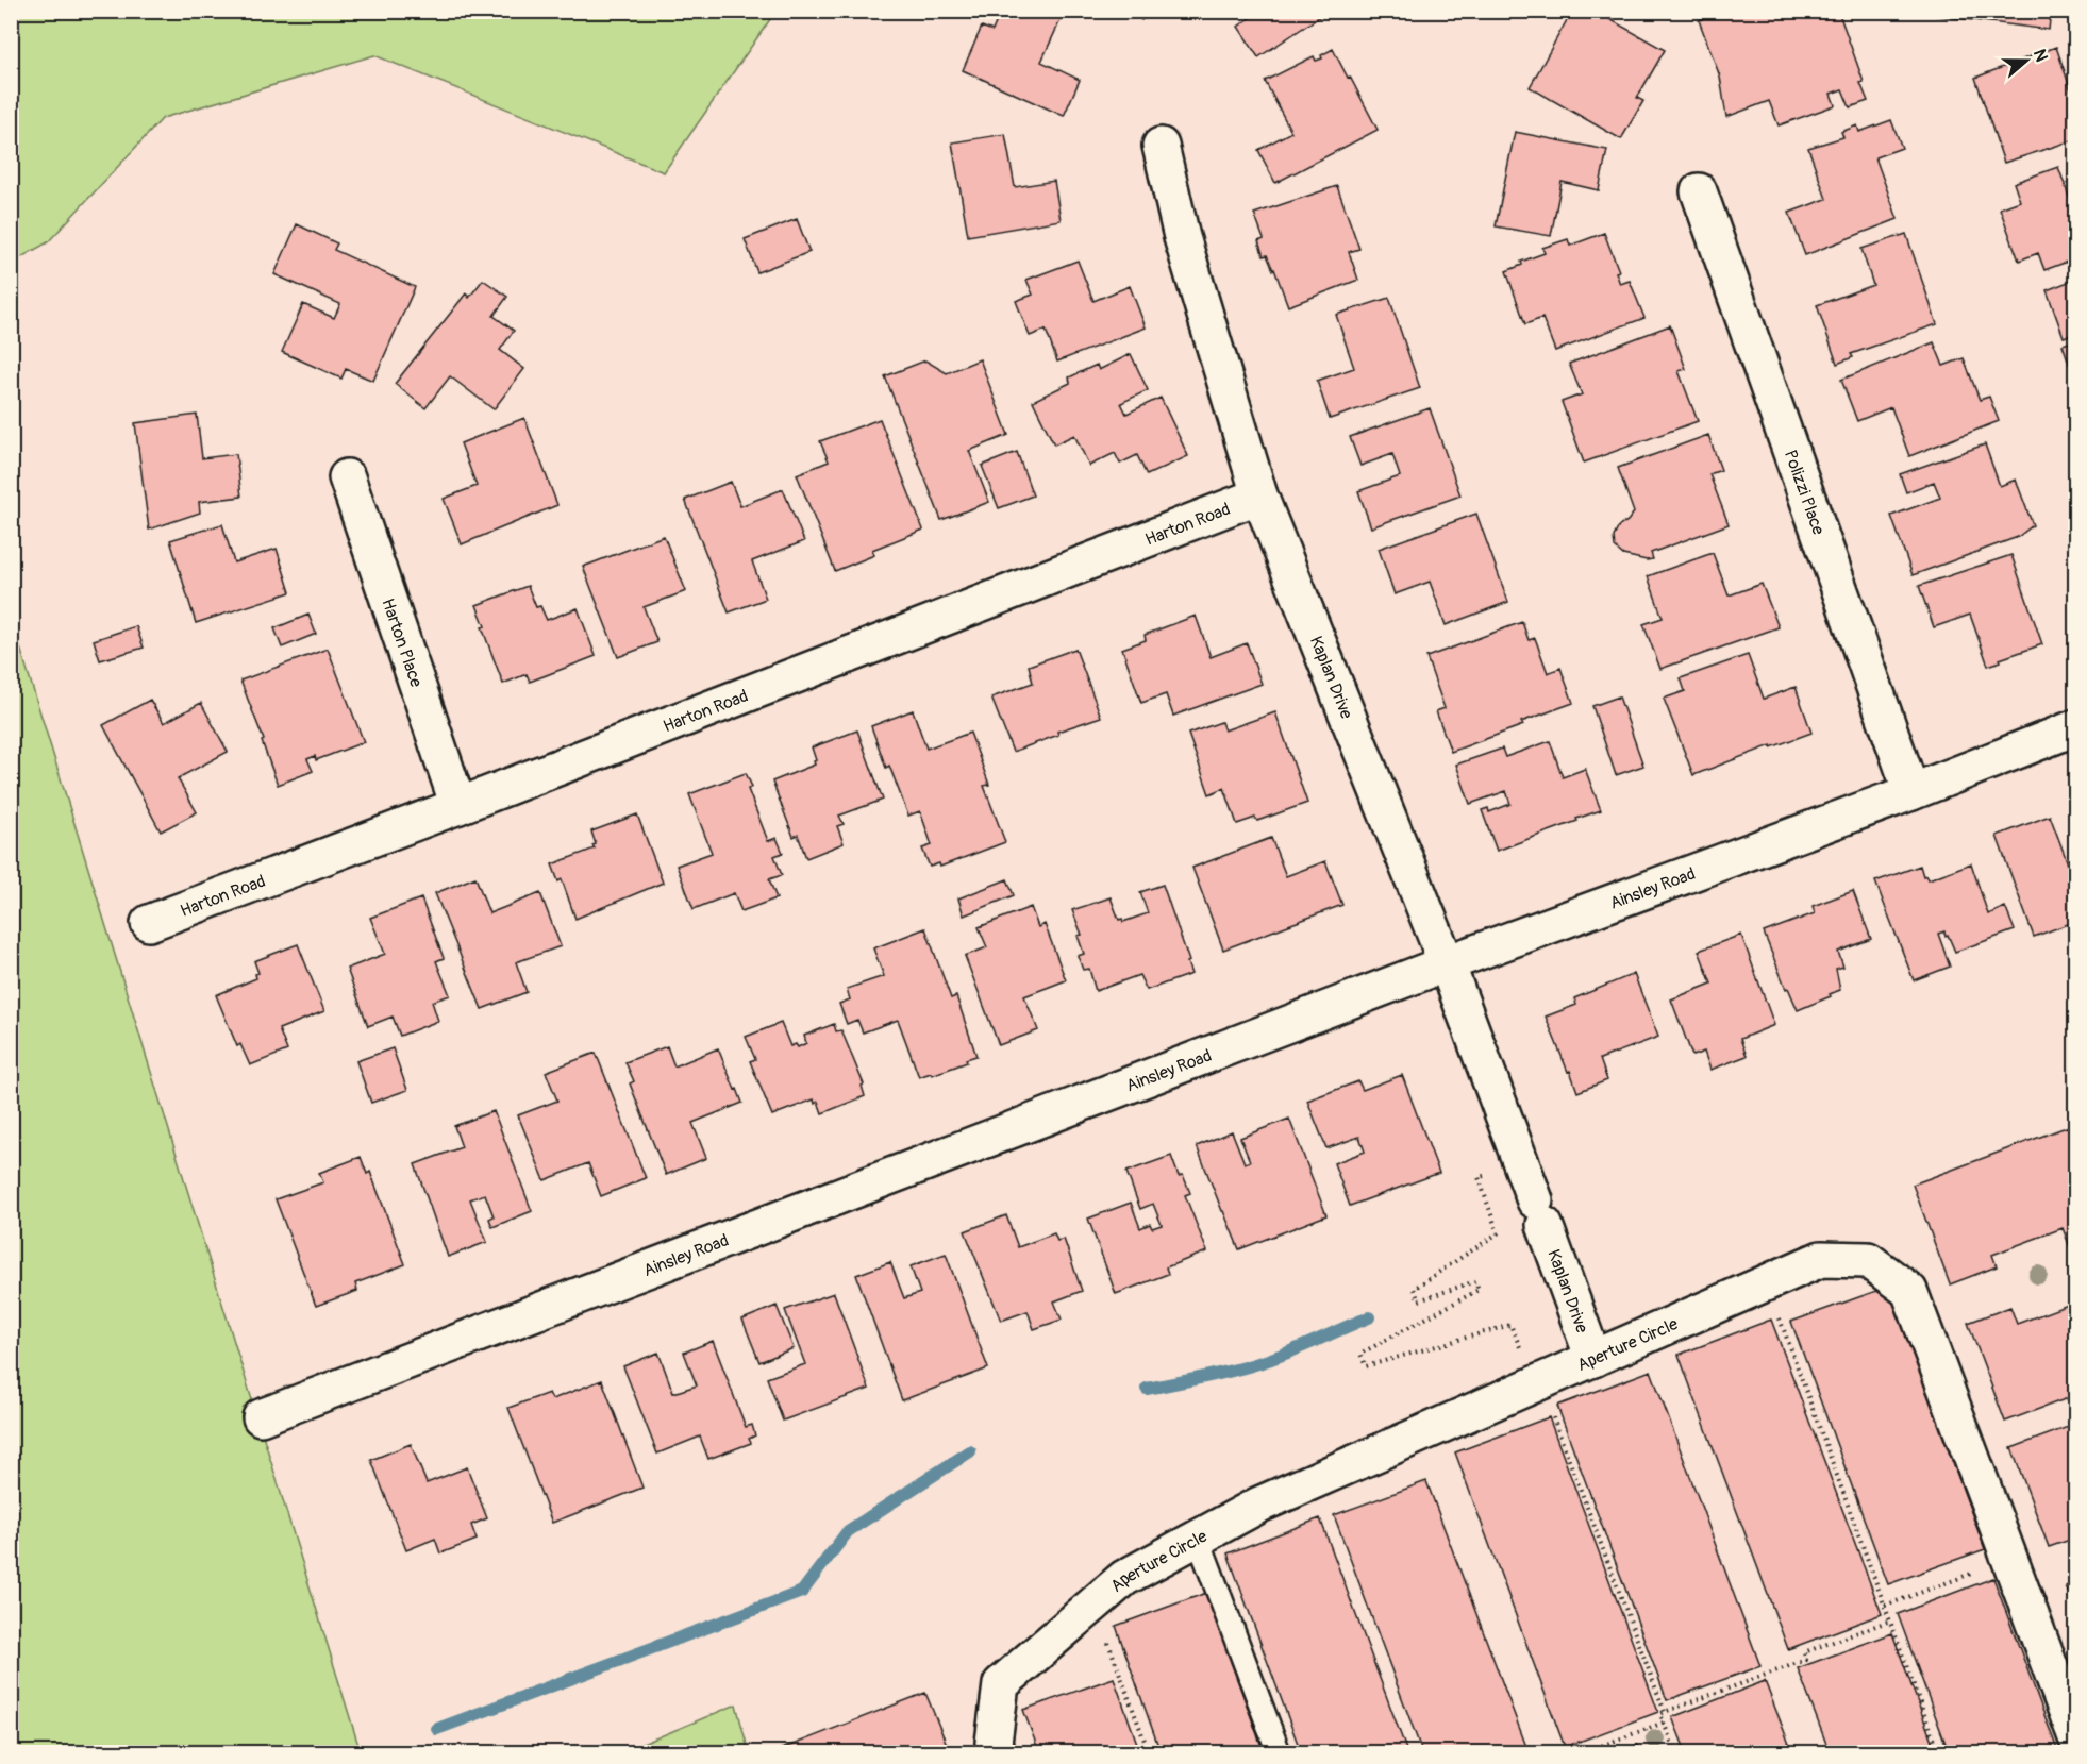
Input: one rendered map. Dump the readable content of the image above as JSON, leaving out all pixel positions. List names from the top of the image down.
{
  "streets": {
    "street": [
      "Polizzi Place",
      "Harton Road",
      "Harton Place",
      "Kaplan Drive",
      "Ainsley Road",
      "Aperture Circle"
    ]
  },
  "crossings": [
    ["Polizzi Place", "Ainsley Road"],
    ["Harton Road", "Harton Place"],
    ["Harton Road", "Kaplan Drive"],
    ["Kaplan Drive", "Ainsley Road"],
    ["Kaplan Drive", "Aperture Circle"]
  ],
  "north": "right"
}
